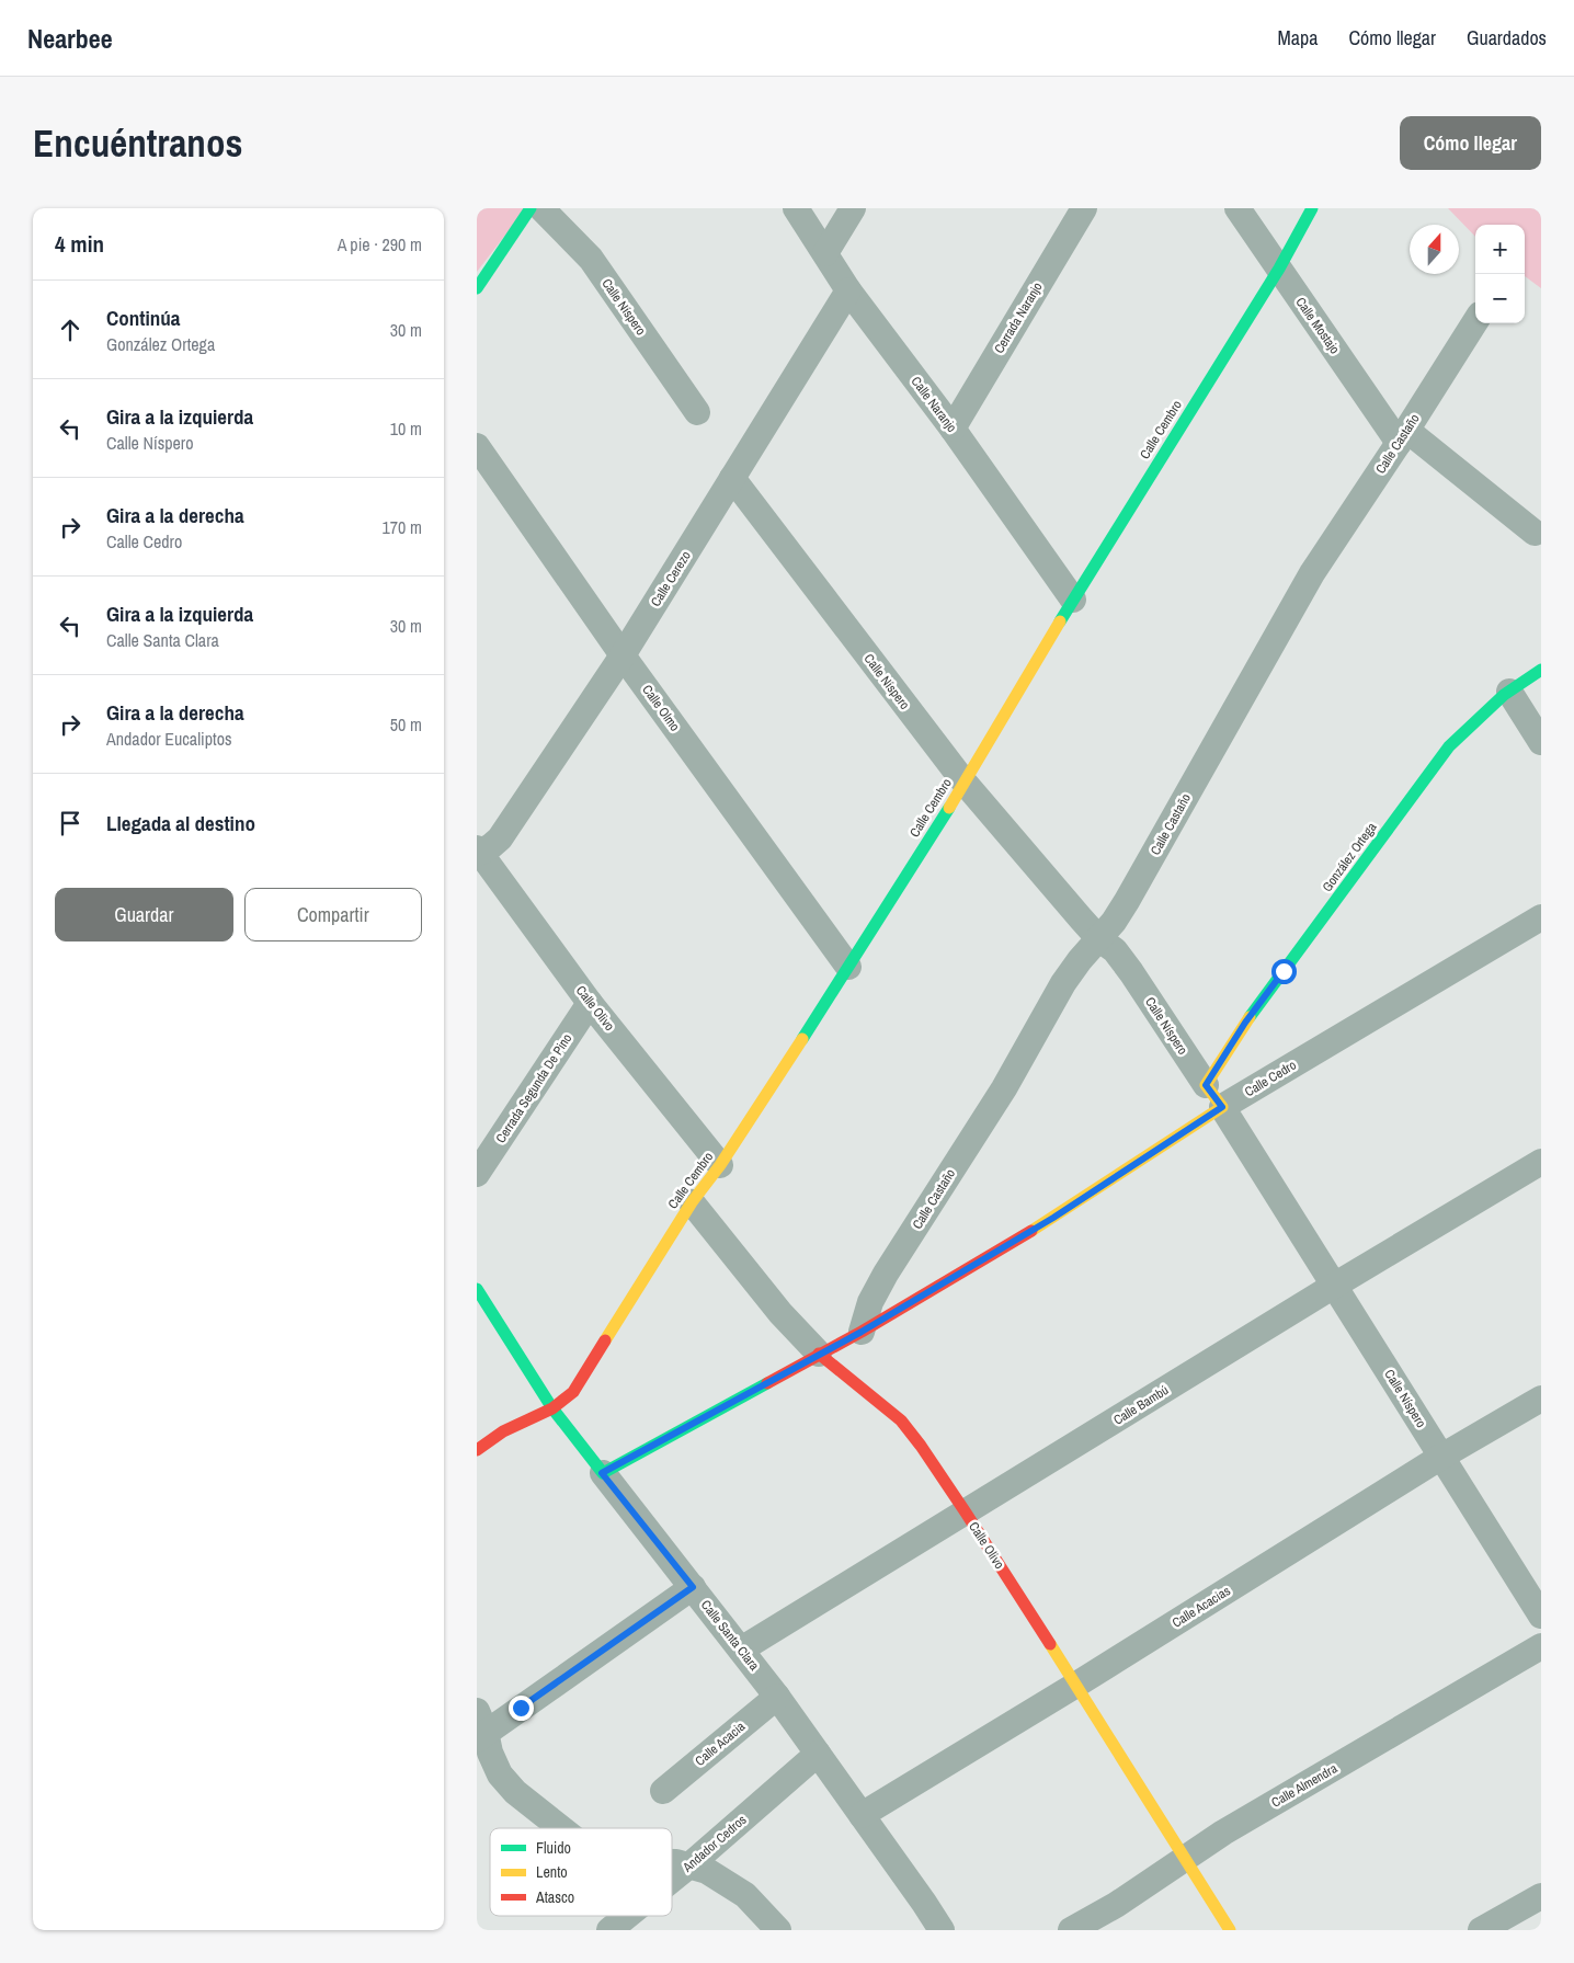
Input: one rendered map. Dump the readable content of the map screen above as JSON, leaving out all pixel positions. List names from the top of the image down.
{
  "streets": {
    "street": [
      "Calle Níspero",
      "Cerrada Naranjo",
      "Calle Mostajo",
      "Calle Naranjo",
      "Calle Cembro",
      "Calle Castaño",
      "Calle Cerezo",
      "Calle Olmo",
      "González Ortega",
      "Calle Olivo",
      "Calle Cedro",
      "Cerrada Segunda De Pino",
      "Calle Bambú",
      "Calle Acacias",
      "Calle Santa Clara",
      "Calle Acacia",
      "Calle Almendra",
      "Andador Cedros"
    ]
  },
  "crossings": [
    ["Calle Níspero", "Calle Cembro"],
    ["Calle Níspero", "Calle Castaño"],
    ["Calle Níspero", "Calle Cerezo"],
    ["Calle Níspero", "González Ortega"],
    ["Calle Níspero", "Calle Cedro"],
    ["Calle Níspero", "Calle Bambú"],
    ["Calle Níspero", "Calle Acacias"],
    ["Cerrada Naranjo", "Calle Naranjo"],
    ["Calle Mostajo", "Calle Cembro"],
    ["Calle Mostajo", "Calle Castaño"],
    ["Calle Naranjo", "Calle Cembro"],
    ["Calle Naranjo", "Calle Cerezo"],
    ["Calle Cembro", "Calle Olmo"],
    ["Calle Cembro", "Calle Olivo"],
    ["Calle Cembro", "Calle Santa Clara"],
    ["Calle Castaño", "Calle Cedro"],
    ["Calle Cerezo", "Calle Olmo"],
    ["Calle Cerezo", "Calle Olivo"],
    ["Calle Olivo", "Calle Cedro"],
    ["Calle Olivo", "Cerrada Segunda De Pino"],
    ["Calle Olivo", "Calle Bambú"],
    ["Calle Olivo", "Calle Acacias"],
    ["Calle Olivo", "Calle Almendra"],
    ["Calle Cedro", "Calle Santa Clara"],
    ["Calle Bambú", "Calle Santa Clara"],
    ["Calle Acacias", "Calle Santa Clara"],
    ["Calle Santa Clara", "Calle Acacia"],
    ["Calle Santa Clara", "Andador Cedros"]
  ],
  "legend": ["Fluido", "Lento", "Atasco"],
  "north": "top",
  "page": {
    "header": "Nearbee",
    "nav": ["Mapa", "Cómo llegar", "Guardados"],
    "buttons": [
      "Cómo llegar",
      ["Guardar", "Compartir"]
    ],
    "title": "Encuéntranos",
    "heading": ["4 min", "A pie · 290 m"],
    "map_buttons": ["+", "−"],
    "list": [
      ["Continúa", "González Ortega", "30 m"],
      ["Gira a la izquierda", "Calle Níspero", "10 m"],
      ["Gira a la derecha", "Calle Cedro", "170 m"],
      ["Gira a la izquierda", "Calle Santa Clara", "30 m"],
      ["Gira a la derecha", "Andador Eucaliptos", "50 m"],
      "Llegada al destino"
    ]
  }
}
